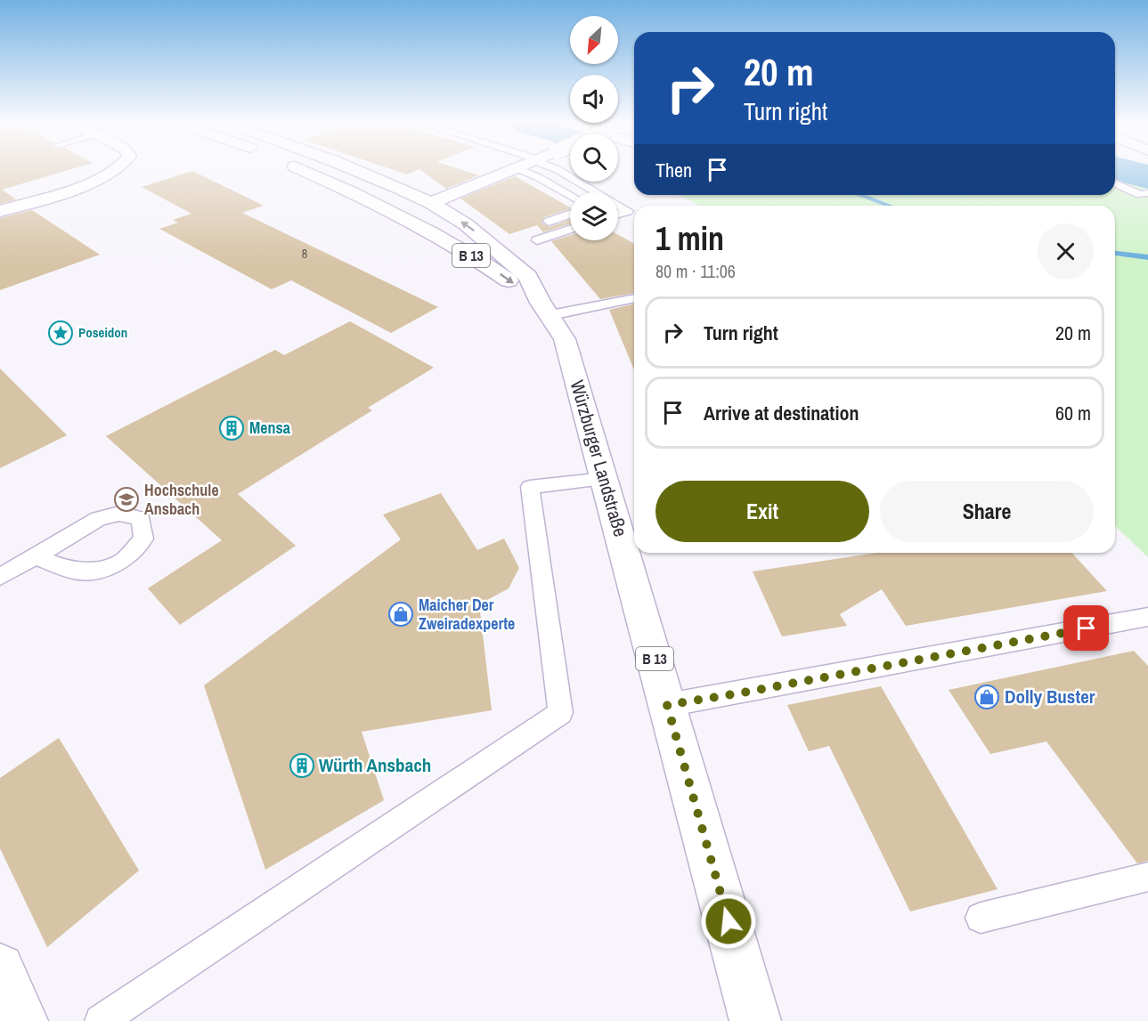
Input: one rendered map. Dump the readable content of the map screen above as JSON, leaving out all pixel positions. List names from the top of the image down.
{
  "streets": {
    "main road": ["B 13", "Würzburger Landstraße"]
  },
  "crossings": [
    ["B 13", "Würzburger Landstraße"]
  ],
  "places": {
    "place": ["Poseidon"],
    "building": ["Mensa", "Würth Ansbach"],
    "school or university": ["Hochschule Ansbach"],
    "shop": ["Maicher Der Zweiradexperte", "Dolly Buster"]
  },
  "house_numbers": ["8"],
  "north": "bottom left",
  "page": {
    "turn": ["20 m", "Turn right"],
    "then": "Then",
    "heading": ["1 min", "80 m · 11:06"],
    "list": [
      {
        "name": "Turn right",
        "value": "20 m"
      },
      {
        "name": "Arrive at destination",
        "value": "60 m"
      }
    ],
    "buttons": ["Exit", "Share"]
  }
}
